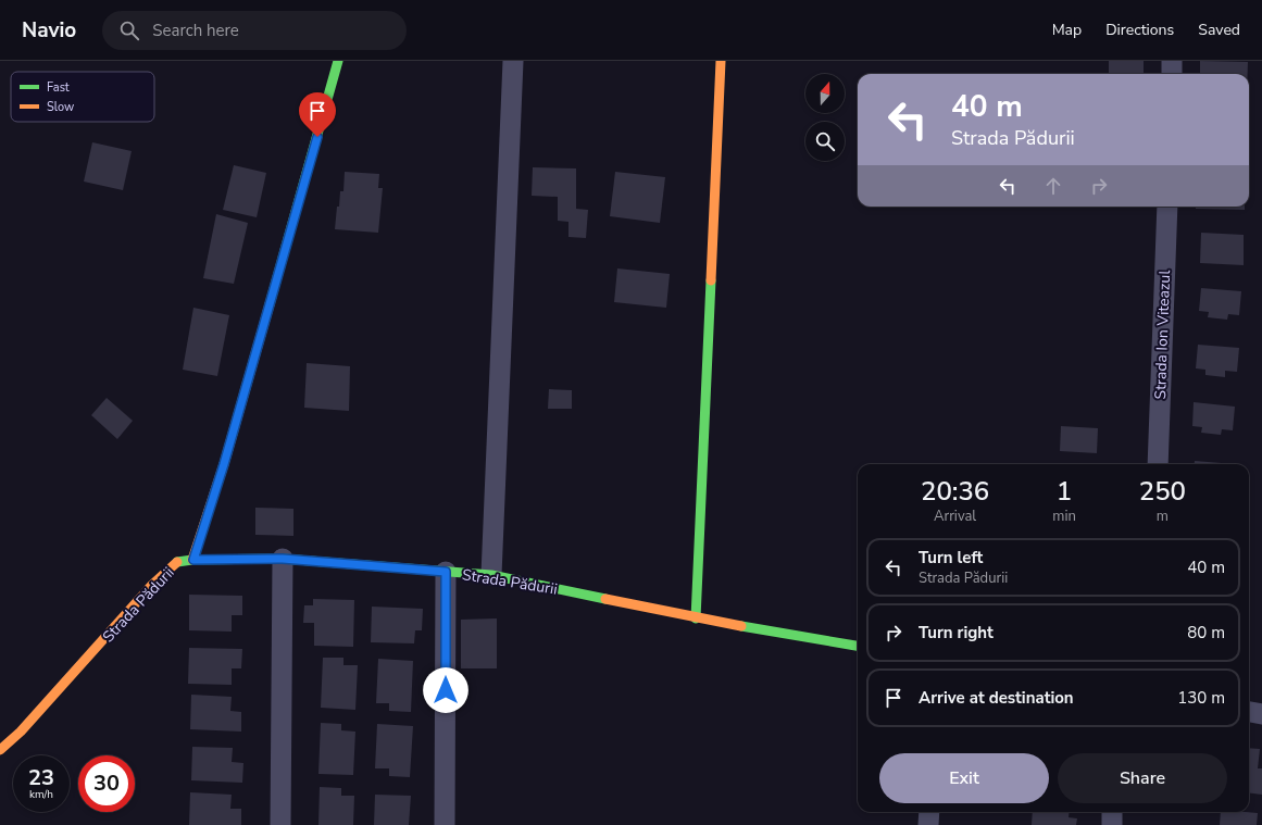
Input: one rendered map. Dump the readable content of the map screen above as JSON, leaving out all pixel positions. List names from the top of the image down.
{
  "streets": {
    "street": ["Strada Ion Viteazul", "Strada Pădurii"]
  },
  "legend": ["Fast", "Slow"],
  "north": "top",
  "page": {
    "header": "Navio",
    "search": "Search here",
    "nav": ["Map", "Directions", "Saved"],
    "turn": ["40 m", "Strada Pădurii"],
    "eta": [
      "20:36",
      "Arrival",
      "1",
      "min",
      "250",
      "m"
    ],
    "list": [
      {
        "name": "Turn left",
        "note": "Strada Pădurii",
        "value": "40 m"
      },
      {
        "name": "Turn right",
        "value": "80 m"
      },
      {
        "name": "Arrive at destination",
        "value": "130 m"
      }
    ],
    "buttons": ["Exit", "Share"],
    "speed": "23 km/h",
    "limit": "30"
  }
}
